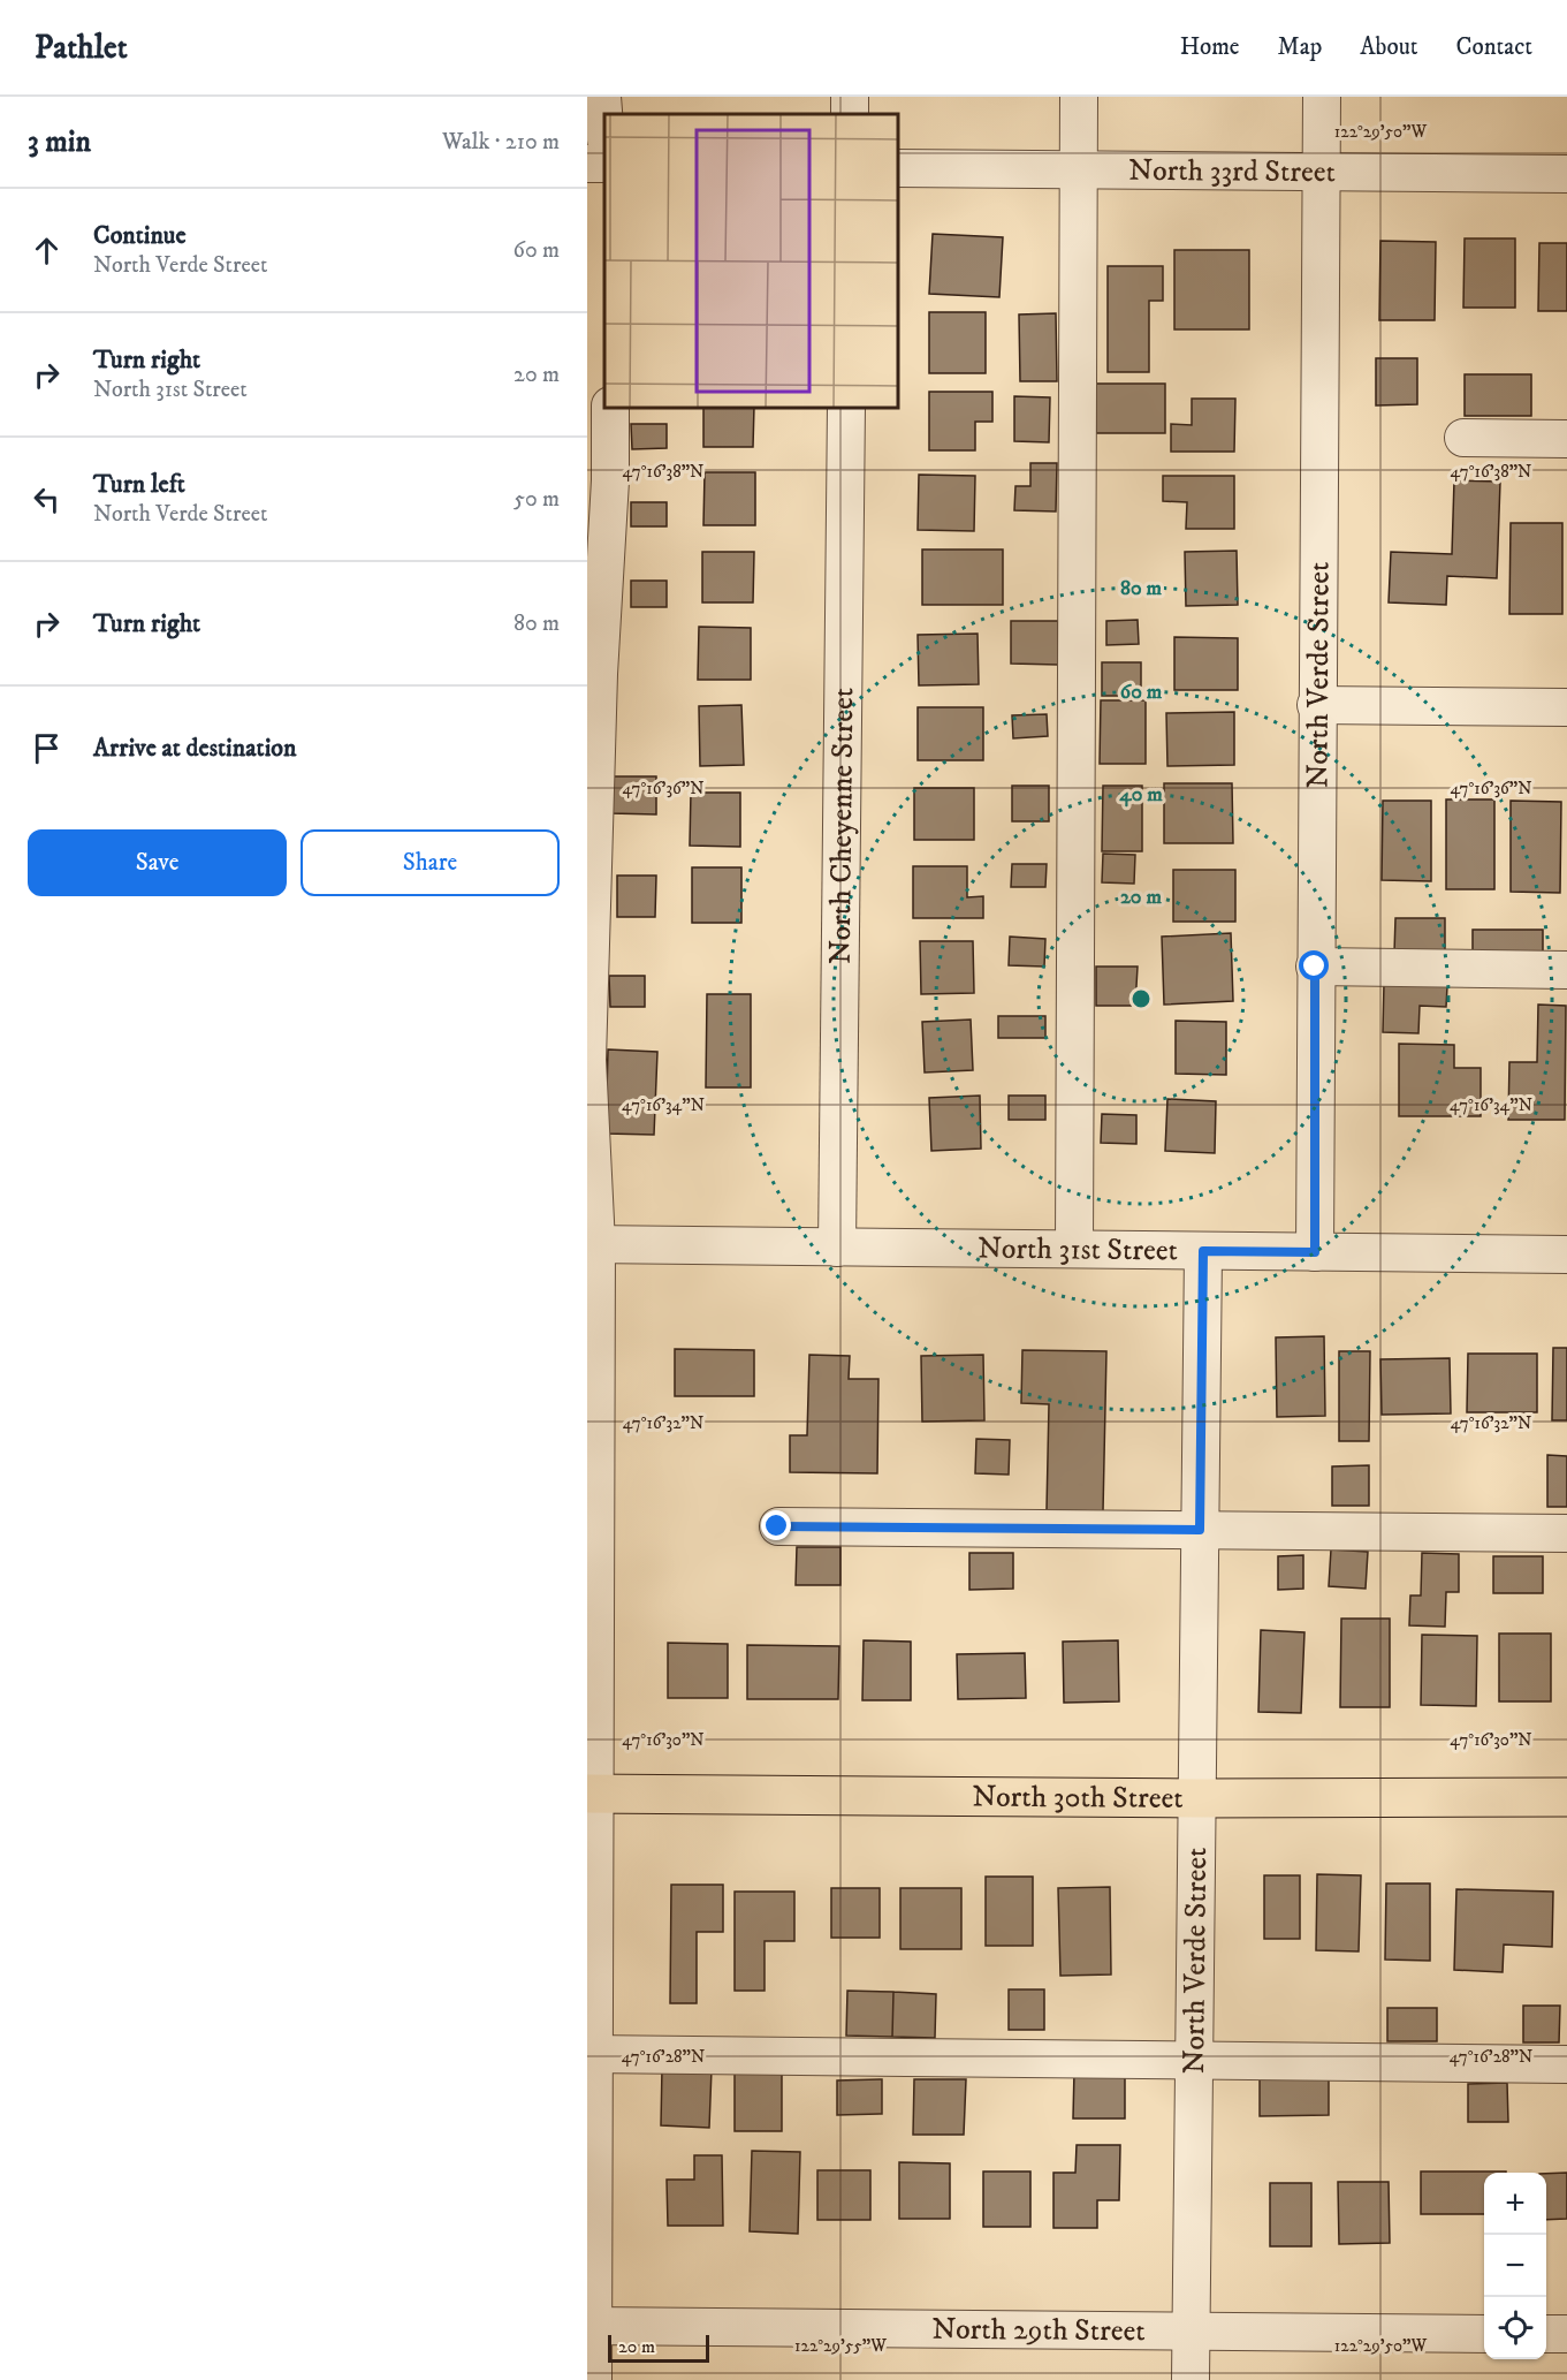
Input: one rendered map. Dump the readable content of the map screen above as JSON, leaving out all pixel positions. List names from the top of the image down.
{
  "streets": {
    "main road": ["North 30th Street"],
    "street": [
      "North 33rd Street",
      "North Verde Street",
      "North Cheyenne Street",
      "North 31st Street",
      "North 29th Street"
    ]
  },
  "crossings": [
    ["North 33rd Street", "North Verde Street"],
    ["North Verde Street", "North 31st Street"],
    ["North Verde Street", "North 30th Street"],
    ["North Verde Street", "North 29th Street"],
    ["North Cheyenne Street", "North 31st Street"]
  ],
  "scale_bar": "20 m",
  "page": {
    "header": "Pathlet",
    "nav": [
      "Home",
      "Map",
      "About",
      "Contact"
    ],
    "heading": ["3 min", "Walk · 210 m"],
    "list": [
      ["Continue", "North Verde Street", "60 m"],
      ["Turn right", "North 31st Street", "20 m"],
      ["Turn left", "North Verde Street", "50 m"],
      ["Turn right", "80 m"],
      "Arrive at destination"
    ],
    "buttons": ["Save", "Share"],
    "map_buttons": ["+", "−"],
    "scale": "20 m"
  },
  "coordinates": [
    "122°29'50\"W",
    "47°16'38\"N",
    "47°16'36\"N",
    "47°16'34\"N",
    "47°16'32\"N",
    "47°16'30\"N",
    "47°16'28\"N",
    "122°29'55\"W"
  ],
  "rings": [
    "80 m",
    "60 m",
    "40 m",
    "20 m"
  ]
}
